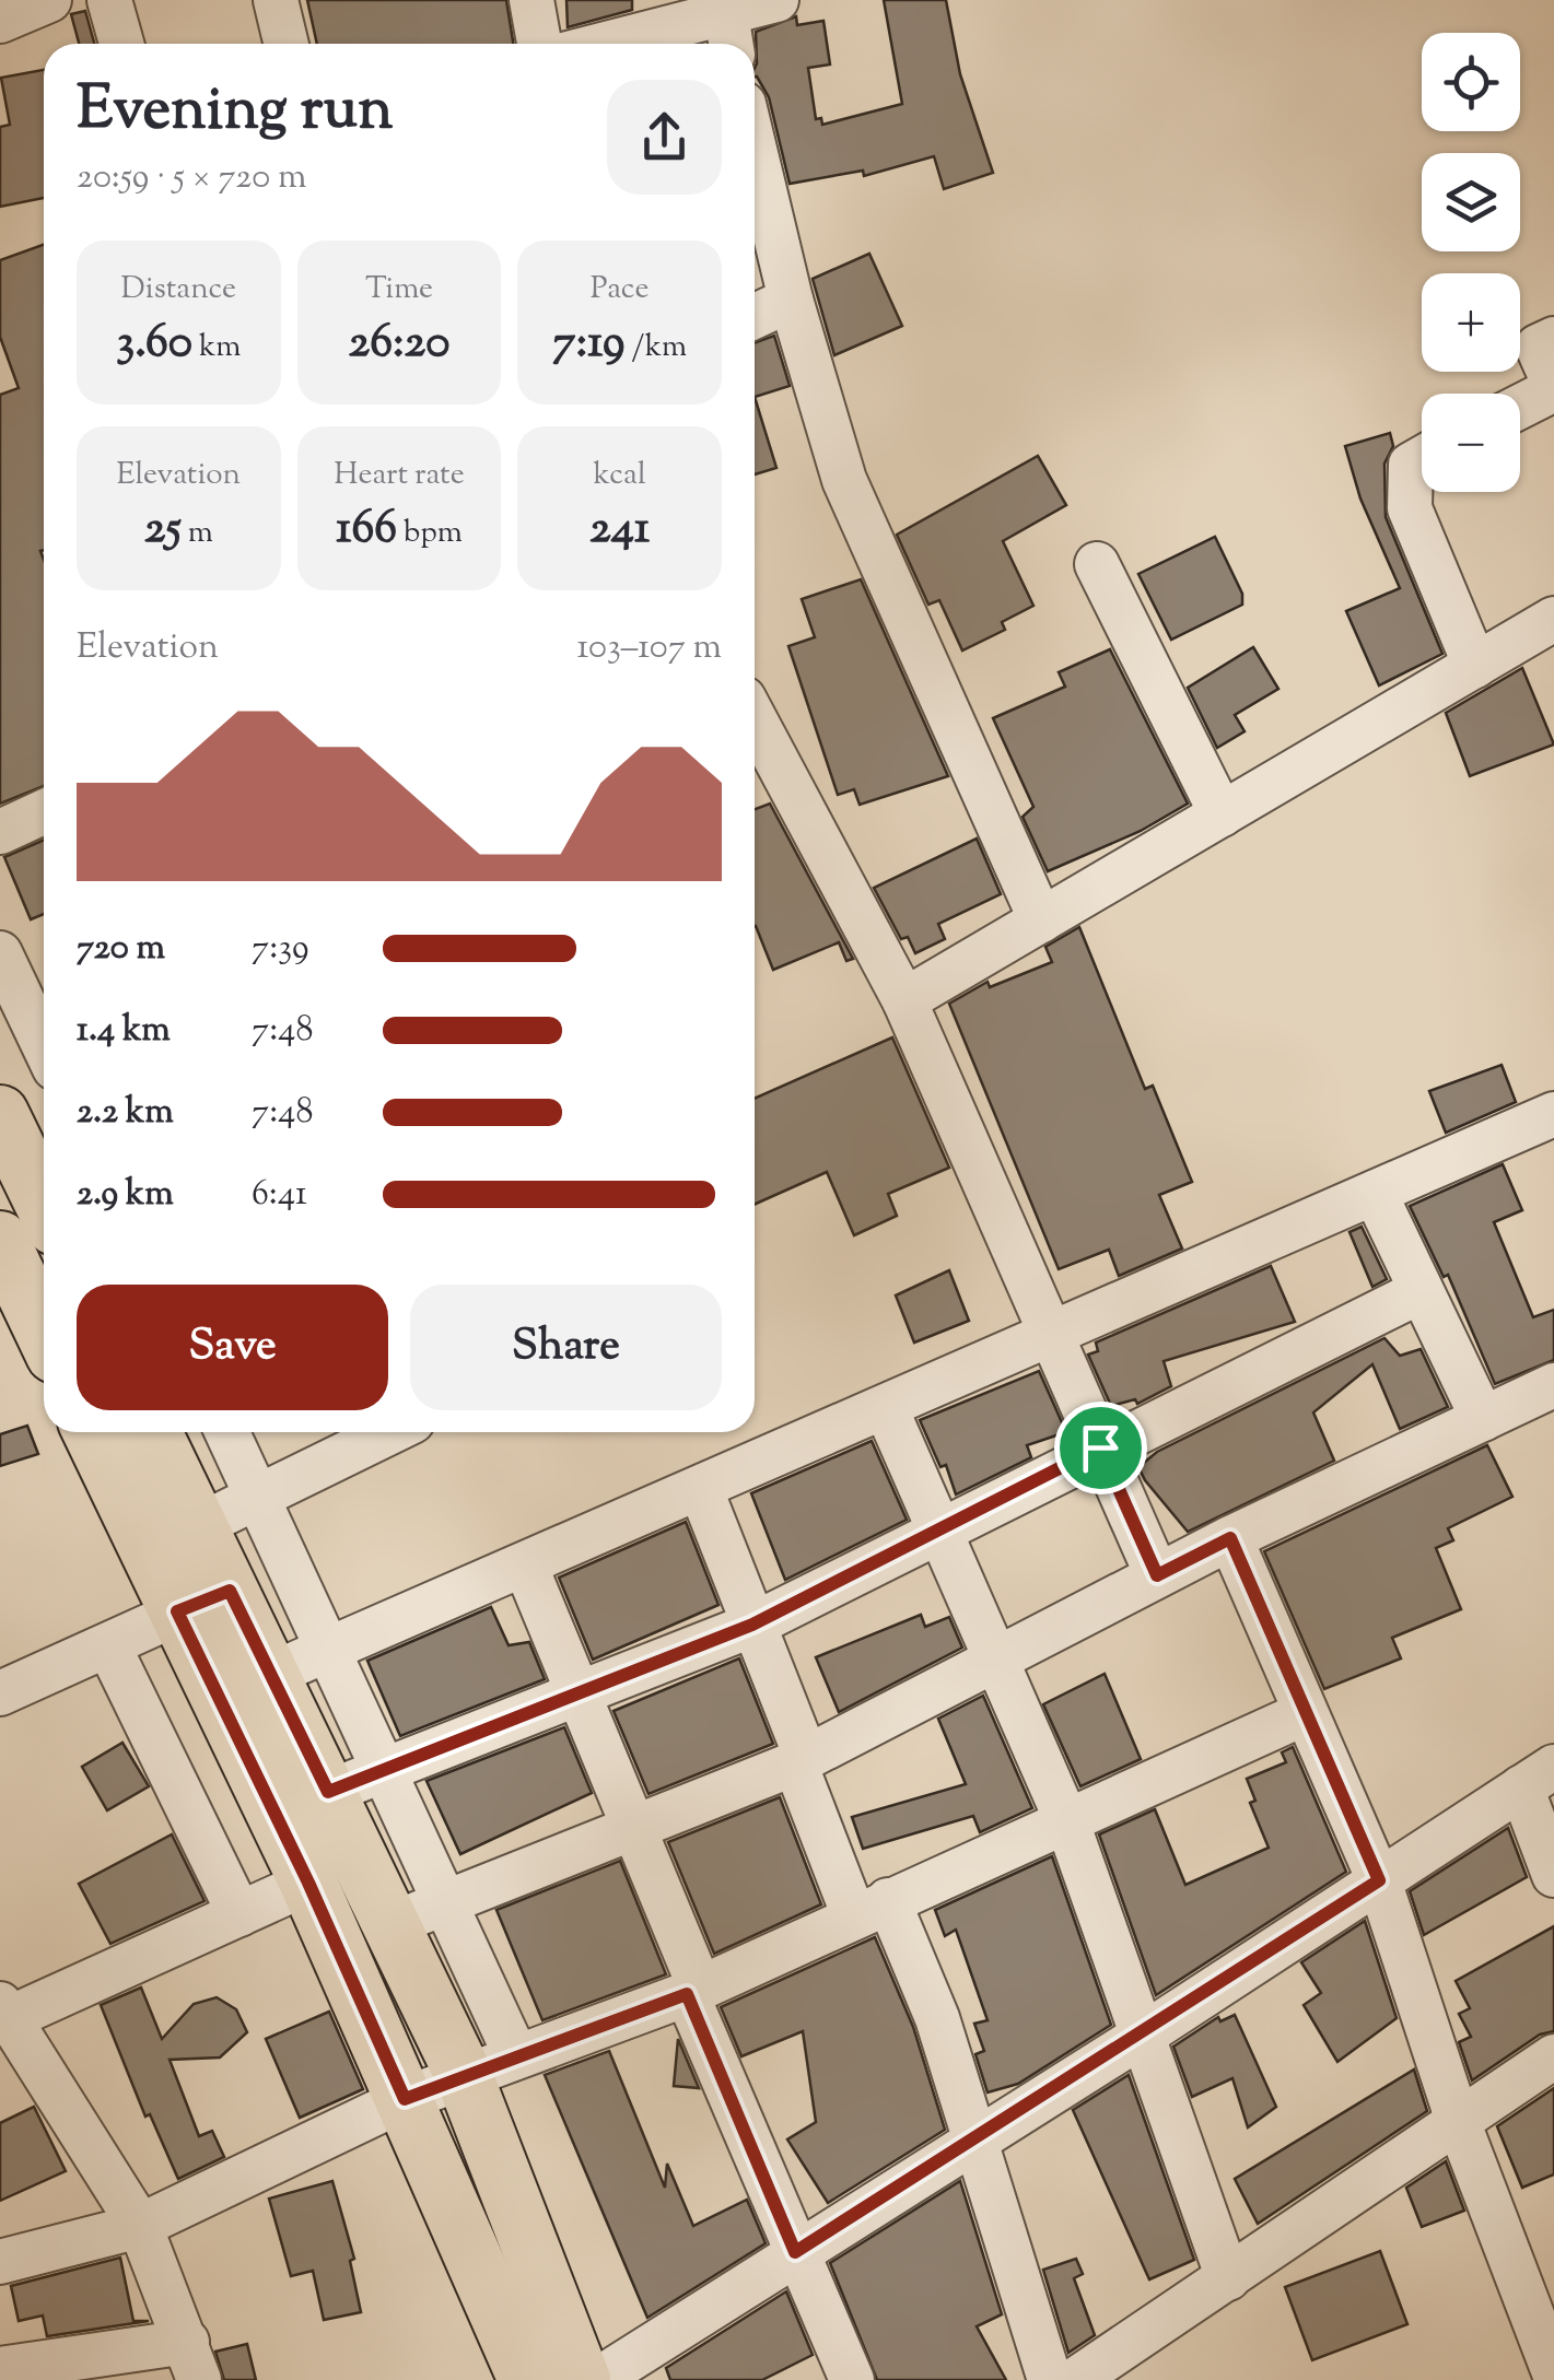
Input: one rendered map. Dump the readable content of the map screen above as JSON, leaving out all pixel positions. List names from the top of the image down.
{
  "page": {
    "map_buttons": ["+", "−"],
    "heading": ["Evening run", "20:59 · 5 × 720 m"],
    "stats": [
      ["Distance", "3.60 km"],
      ["Time", "26:20"],
      ["Pace", "7:19 /km"],
      ["Elevation", "25 m"],
      ["Heart rate", "166 bpm"],
      ["kcal", "241"]
    ],
    "chart": ["Elevation", "103–107 m"],
    "list": [
      {
        "name": "720 m",
        "note": "7:39"
      },
      {
        "name": "1.4 km",
        "note": "7:48"
      },
      {
        "name": "2.2 km",
        "note": "7:48"
      },
      {
        "name": "2.9 km",
        "note": "6:41"
      }
    ],
    "buttons": ["Save", "Share"]
  }
}
